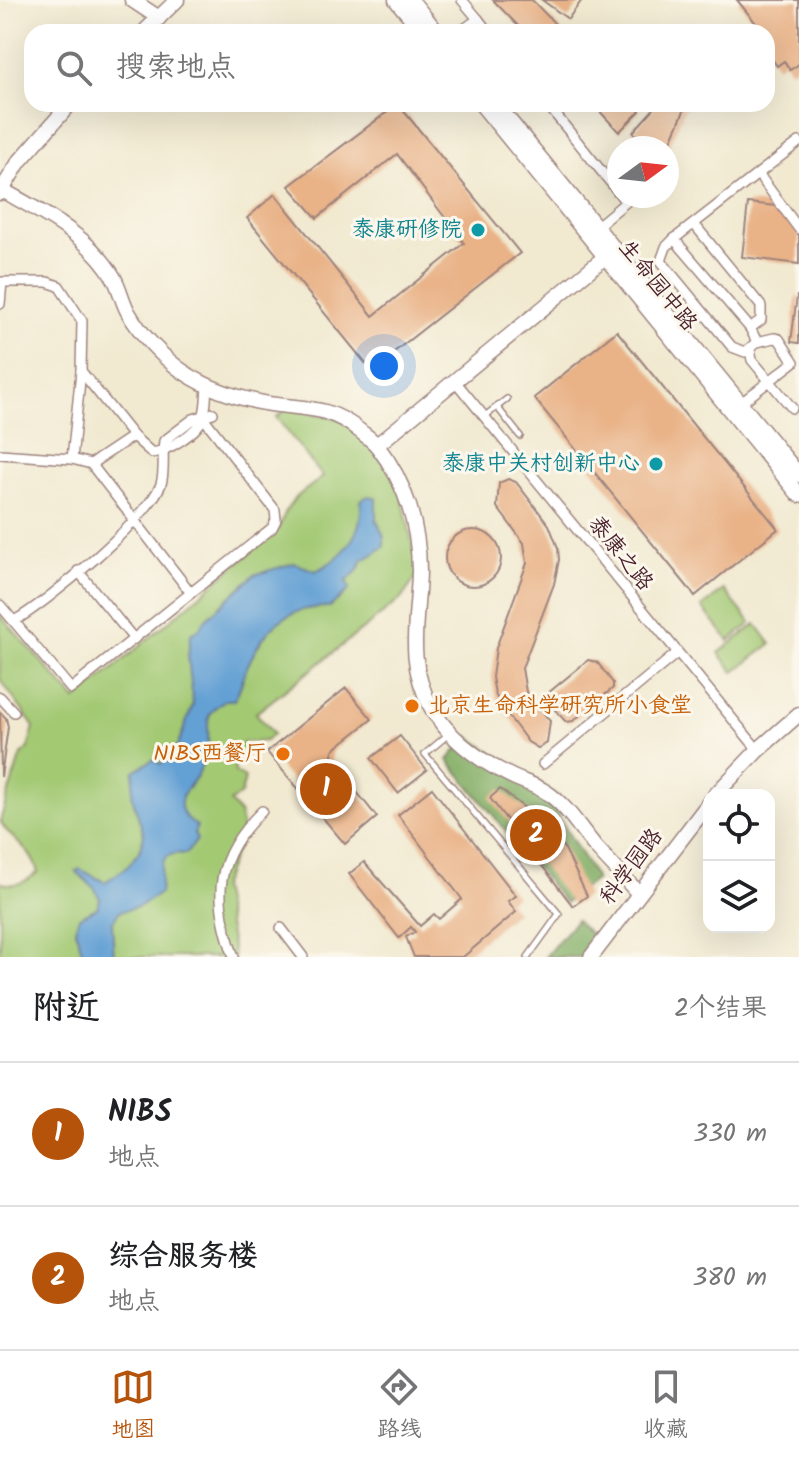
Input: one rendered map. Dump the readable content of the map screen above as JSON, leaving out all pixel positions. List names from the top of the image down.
{
  "streets": {
    "street": ["生命园中路", "泰康之路", "科学园路"]
  },
  "places": [
    "泰康研修院",
    "泰康中关村创新中心",
    "北京生命科学研究所小食堂",
    "NIBS西餐厅"
  ],
  "north": "right",
  "page": {
    "search": "搜索地点",
    "pins": ["1", "2"],
    "heading": ["附近", "2个结果"],
    "list": [
      {
        "mark": "1",
        "name": "NIBS",
        "note": "地点",
        "value": "330 m"
      },
      {
        "mark": "2",
        "name": "综合服务楼",
        "note": "地点",
        "value": "380 m"
      }
    ],
    "nav": ["地图", "路线", "收藏"]
  }
}
